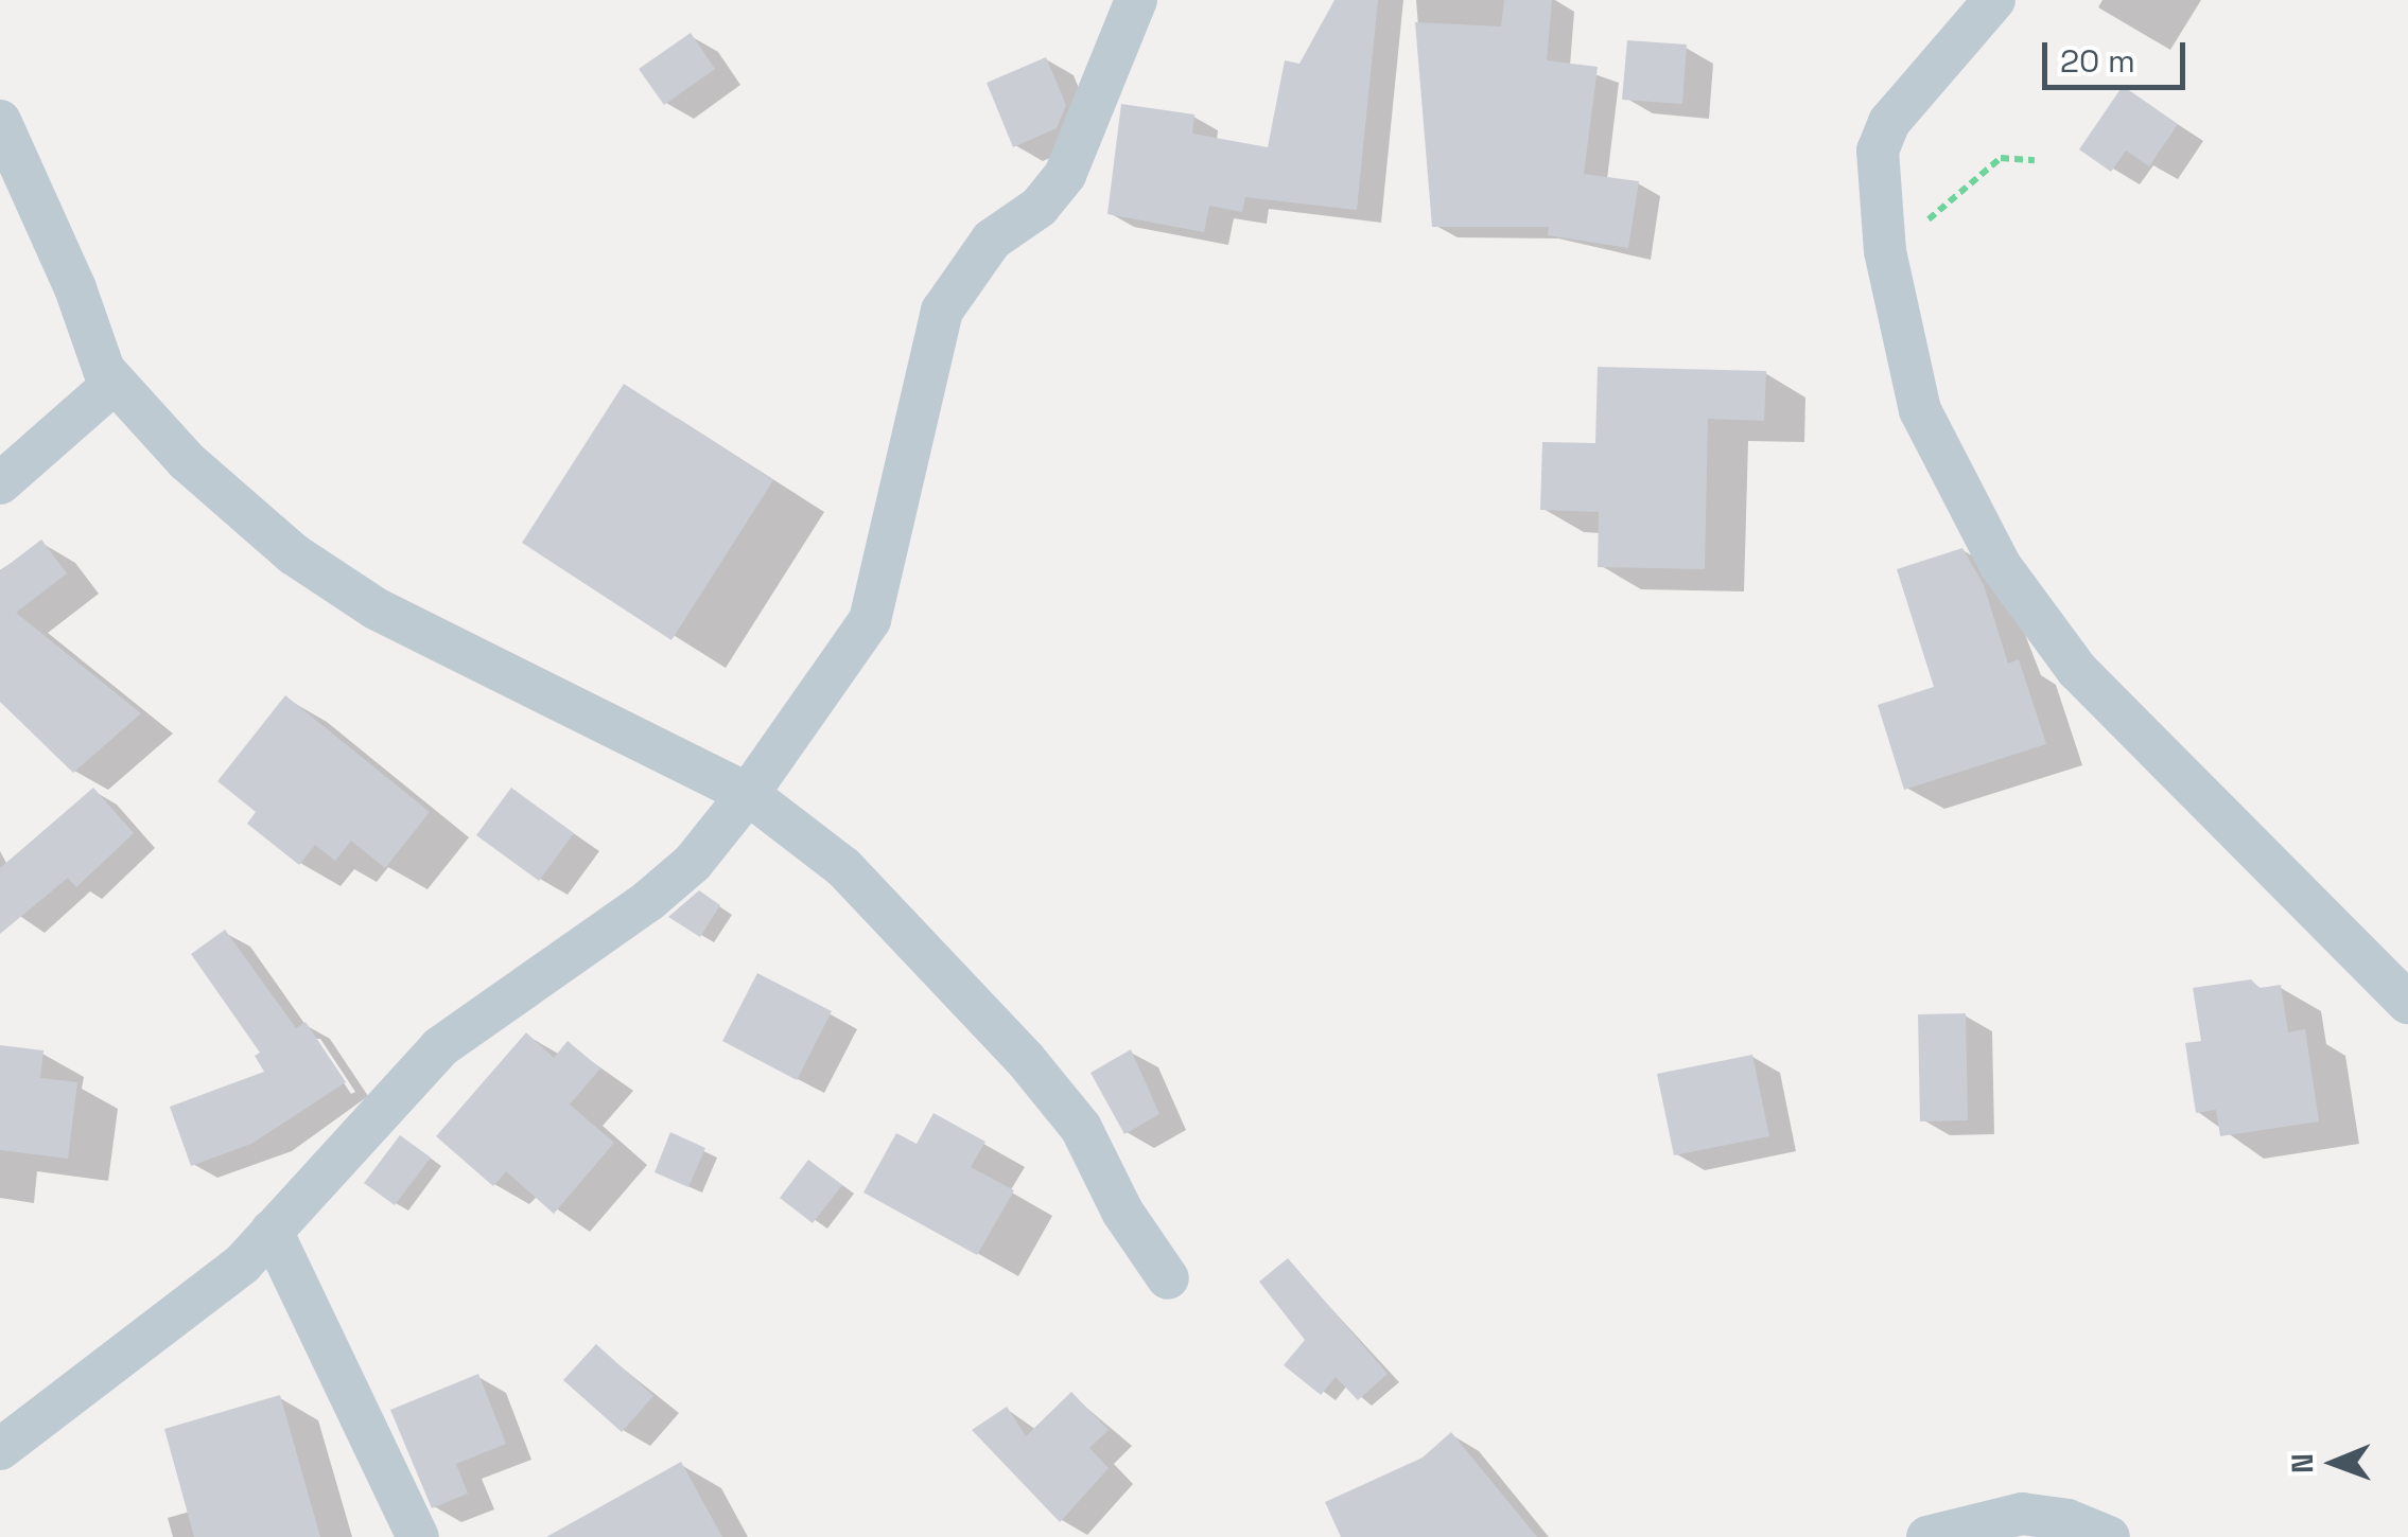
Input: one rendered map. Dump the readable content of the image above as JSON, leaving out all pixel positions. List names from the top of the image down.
{
  "scale_bar": "20 m",
  "north": "left"
}
